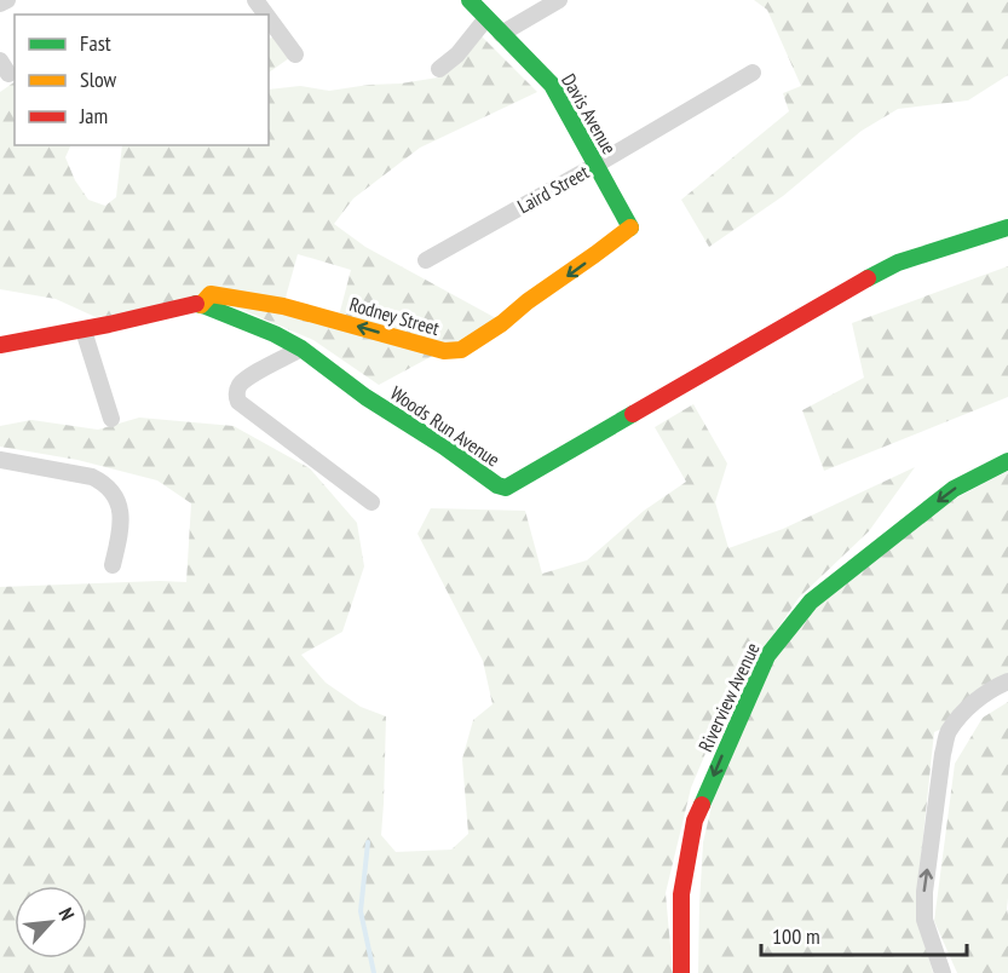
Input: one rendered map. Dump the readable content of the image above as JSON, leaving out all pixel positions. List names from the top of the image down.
{
  "streets": {
    "street": [
      "Davis Avenue",
      "Laird Street",
      "Rodney Street",
      "Woods Run Avenue",
      "Riverview Avenue"
    ]
  },
  "crossings": [
    ["Davis Avenue", "Laird Street"],
    ["Davis Avenue", "Rodney Street"],
    ["Rodney Street", "Woods Run Avenue"]
  ],
  "one_way": ["Rodney Street", "Riverview Avenue"],
  "legend": ["Fast", "Slow", "Jam"],
  "scale_bar": "100 m",
  "north": "top right"
}
